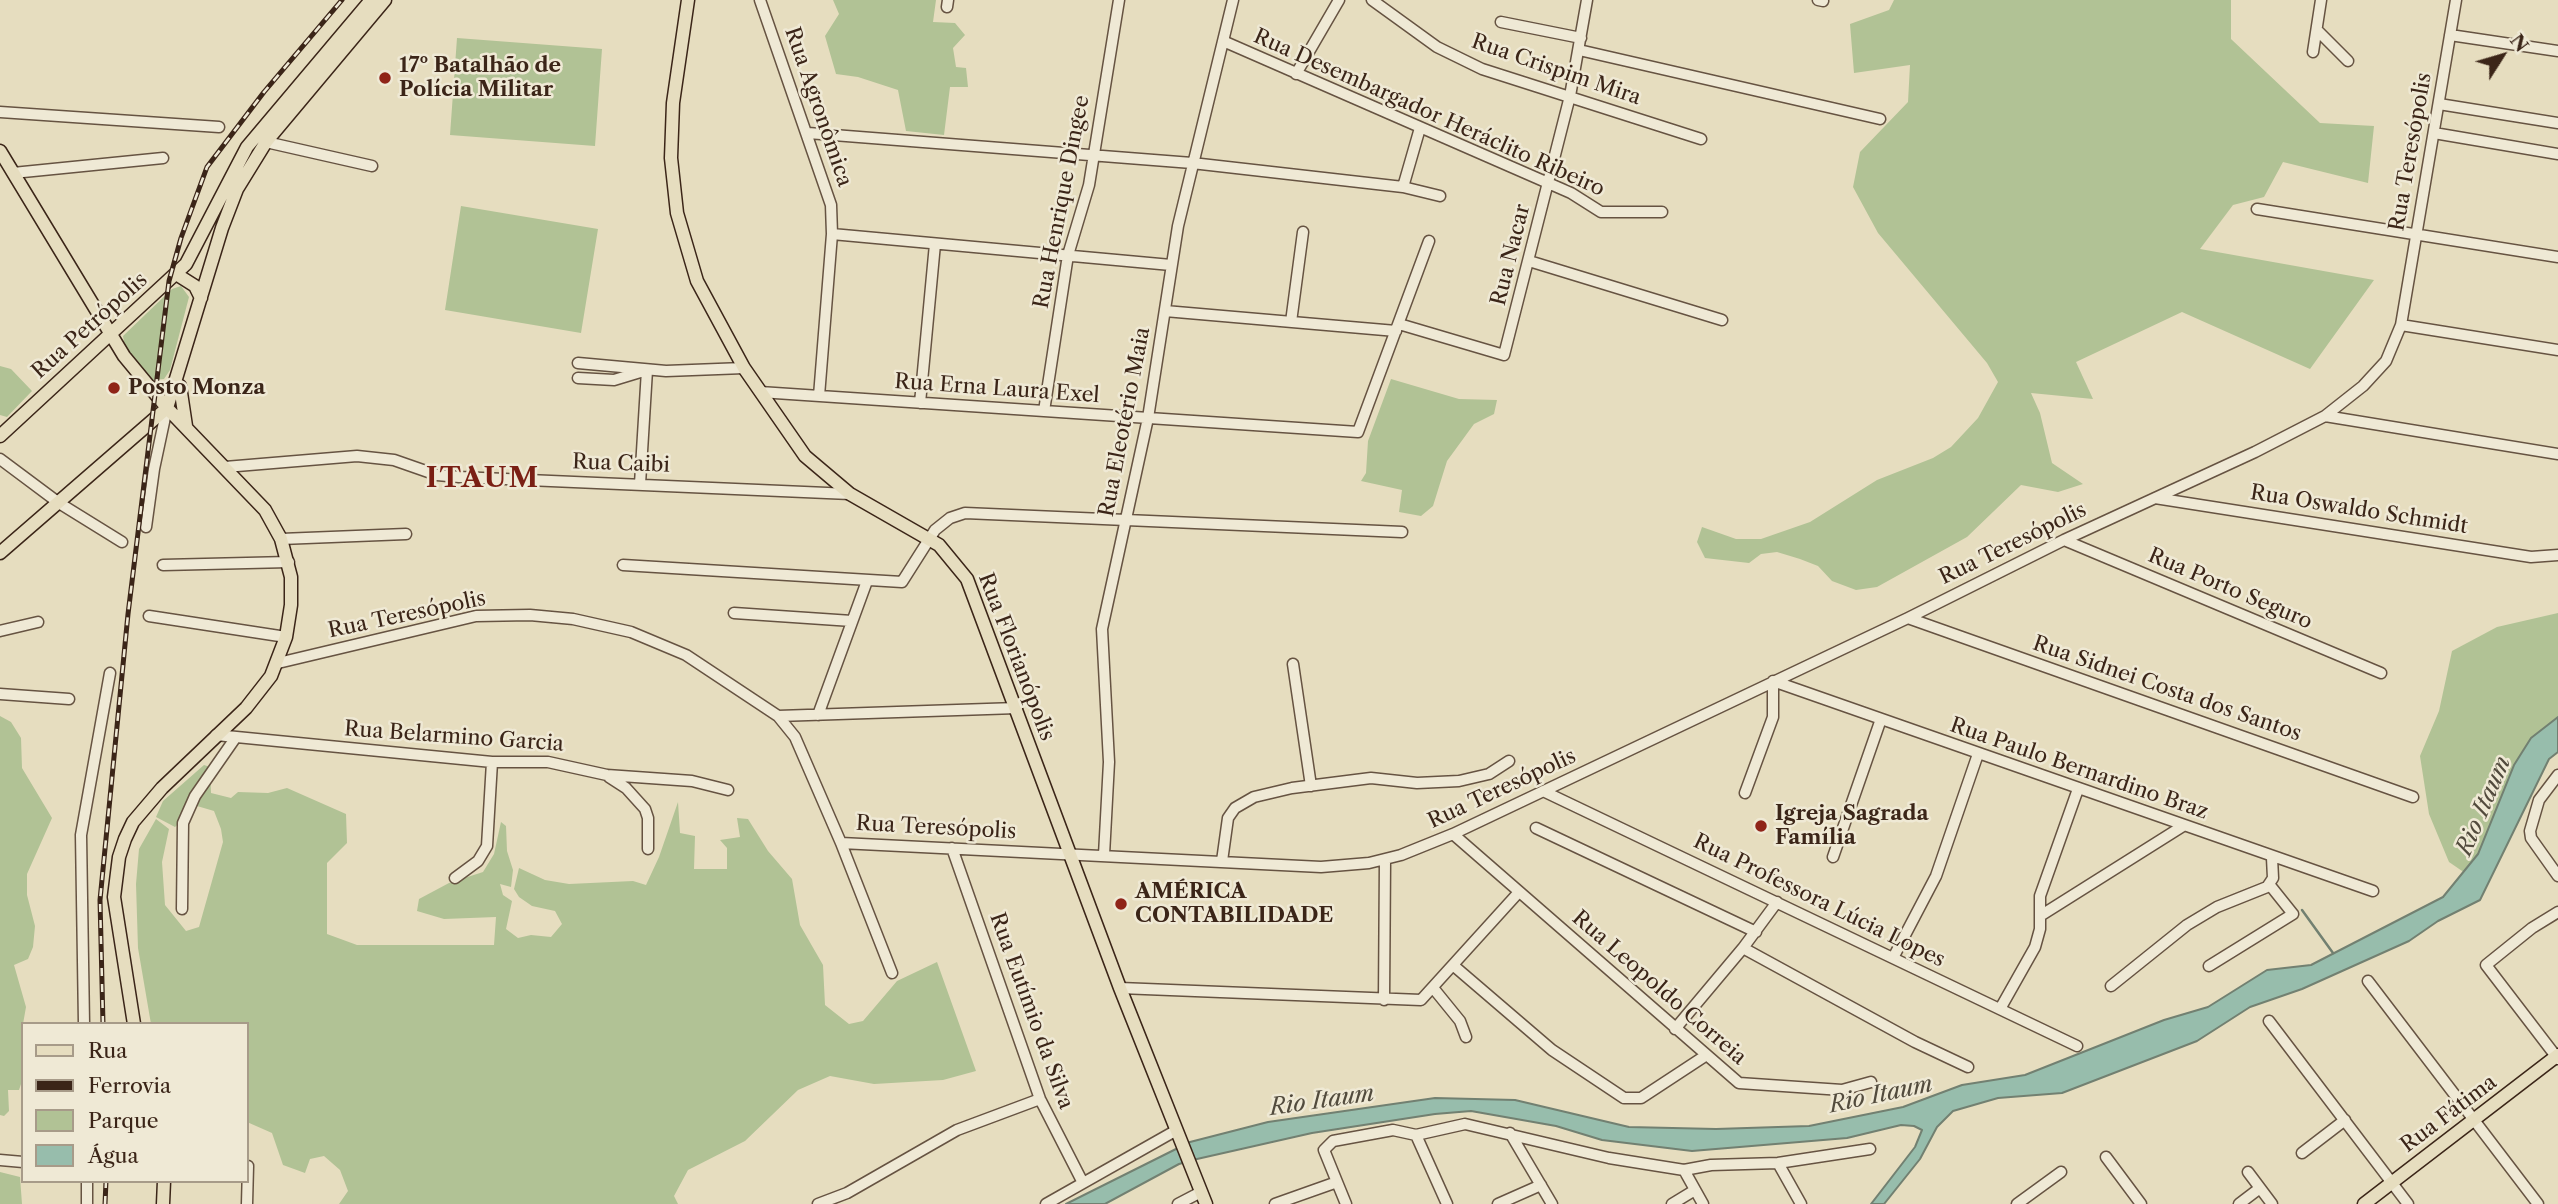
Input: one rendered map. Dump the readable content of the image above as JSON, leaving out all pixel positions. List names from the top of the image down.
{
  "streets": {
    "main road": ["Rua Petrópolis", "Rua Florianópolis", "Rua Fátima"],
    "street": [
      "Rua Crispim Mira",
      "Rua Agronômica",
      "Rua Desembargador Heráclito Ribeiro",
      "Rua Teresópolis",
      "Rua Henrique Dingee",
      "Rua Nacar",
      "Rua Erna Laura Exel",
      "Rua Eleotério Maia",
      "Rua Caibi",
      "Rua Oswaldo Schmidt",
      "Rua Porto Seguro",
      "Rua Sidnei Costa dos Santos",
      "Rua Belarmino Garcia",
      "Rua Paulo Bernardino Braz",
      "Rua Professora Lúcia Lopes",
      "Rua Leopoldo Correia",
      "Rua Eutímio da Silva"
    ]
  },
  "crossings": [
    ["Rua Crispim Mira", "Rua Nacar"],
    ["Rua Agronômica", "Rua Erna Laura Exel"],
    ["Rua Desembargador Heráclito Ribeiro", "Rua Nacar"],
    ["Rua Desembargador Heráclito Ribeiro", "Rua Eleotério Maia"],
    ["Rua Teresópolis", "Rua Eleotério Maia"],
    ["Rua Teresópolis", "Rua Oswaldo Schmidt"],
    ["Rua Teresópolis", "Rua Porto Seguro"],
    ["Rua Teresópolis", "Rua Florianópolis"],
    ["Rua Teresópolis", "Rua Sidnei Costa dos Santos"],
    ["Rua Teresópolis", "Rua Paulo Bernardino Braz"],
    ["Rua Teresópolis", "Rua Professora Lúcia Lopes"],
    ["Rua Teresópolis", "Rua Leopoldo Correia"],
    ["Rua Teresópolis", "Rua Eutímio da Silva"],
    ["Rua Henrique Dingee", "Rua Erna Laura Exel"],
    ["Rua Nacar", "Rua Erna Laura Exel"],
    ["Rua Erna Laura Exel", "Rua Eleotério Maia"],
    ["Rua Erna Laura Exel", "Rua Florianópolis"],
    ["Rua Caibi", "Rua Florianópolis"]
  ],
  "districts": ["ITAUM"],
  "water": ["Rio Itaum"],
  "places": [
    "17º Batalhão de Polícia Militar",
    "Posto Monza",
    "Igreja Sagrada Família",
    "AMÉRICA CONTABILIDADE"
  ],
  "legend": [
    "Rua",
    "Ferrovia",
    "Parque",
    "Água"
  ],
  "north": "top right"
}
